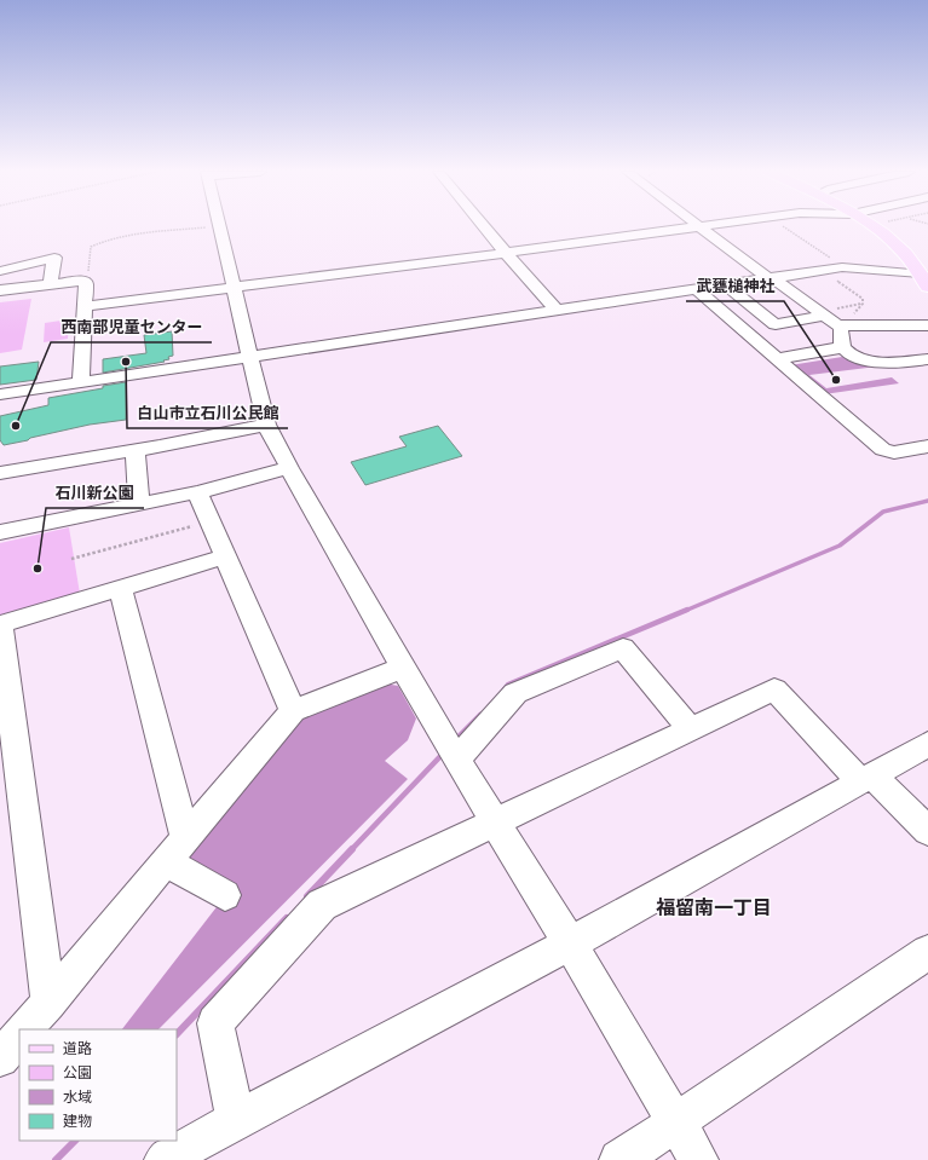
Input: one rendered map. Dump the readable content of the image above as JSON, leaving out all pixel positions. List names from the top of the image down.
{
  "districts": ["福留南一丁目"],
  "places": [
    "白山市立石川公民館",
    "武甕槌神社",
    "西南部児童センター",
    "石川新公園"
  ],
  "legend": [
    "道路",
    "公園",
    "水域",
    "建物"
  ]
}
